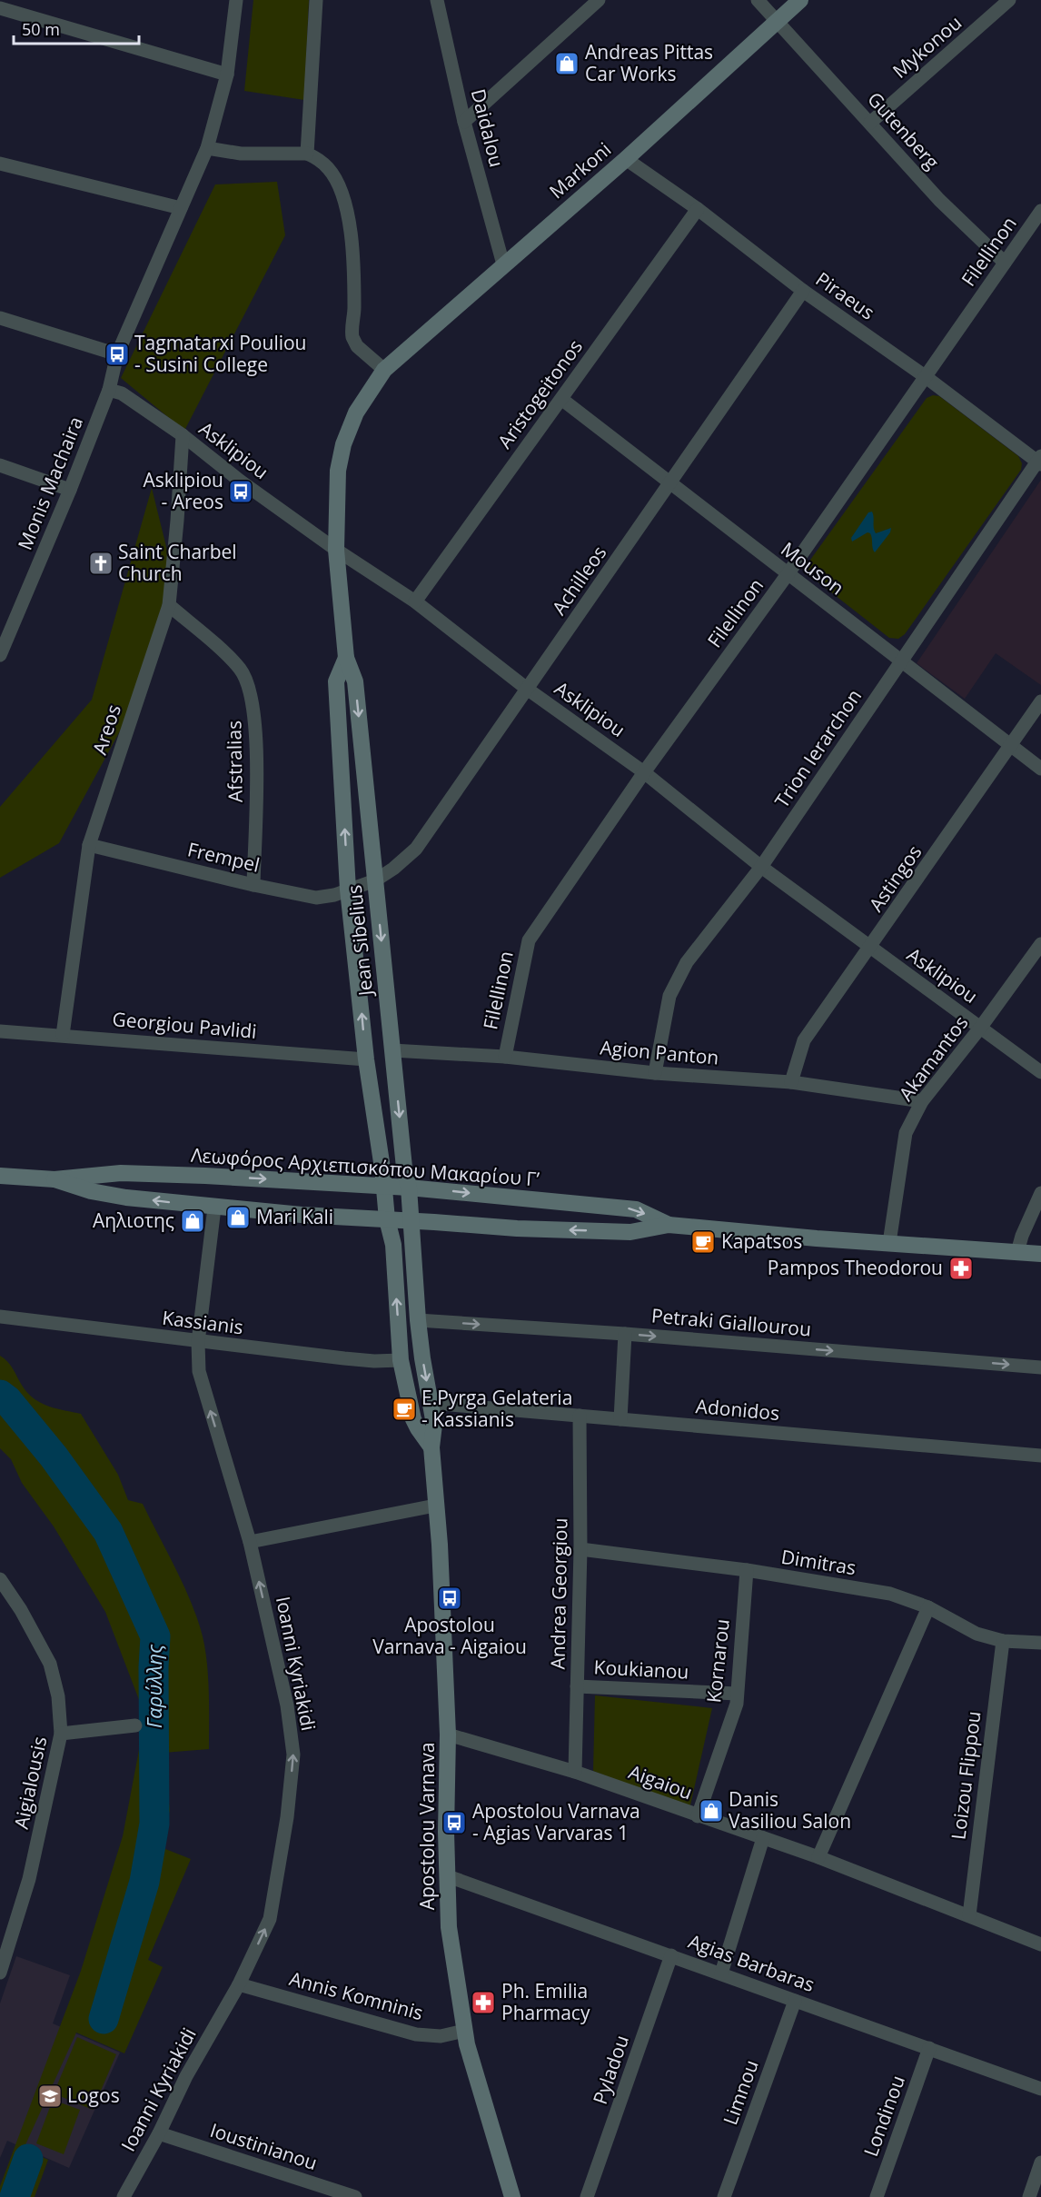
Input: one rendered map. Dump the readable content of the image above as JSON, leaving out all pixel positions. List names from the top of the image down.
{
  "streets": {
    "main road": [
      "Markoni",
      "Jean Sibelius",
      "Λεωφόρος Αρχιεπισκόπου Μακαρίου Γ’",
      "Apostolou Varnava"
    ],
    "street": [
      "Mykonou",
      "Daidalou",
      "Gutenberg",
      "Filellinon",
      "Piraeus",
      "Aristogeitonos",
      "Asklipiou",
      "Monis Machaira",
      "Mouson",
      "Achilleos",
      "Areos",
      "Trion Ierarchon",
      "Afstralias",
      "Frempel",
      "Astingos",
      "Georgiou Pavlidi",
      "Agion Panton",
      "Akamantos",
      "Kassianis",
      "Petraki Giallourou",
      "Adonidos",
      "Dimitras",
      "Andrea Georgiou",
      "Kornarou",
      "Ioanni Kyriakidi",
      "Koukianou",
      "Loizou Flippou",
      "Aigialousis",
      "Aigaiou",
      "Agias Barbaras",
      "Annis Komninis",
      "Pyladou",
      "Limnou",
      "Londinou",
      "Ioustinianou"
    ]
  },
  "crossings": [
    ["Mykonou", "Gutenberg"],
    ["Daidalou", "Markoni"],
    ["Gutenberg", "Markoni"],
    ["Gutenberg", "Filellinon"],
    ["Markoni", "Piraeus"],
    ["Markoni", "Jean Sibelius"],
    ["Filellinon", "Piraeus"],
    ["Filellinon", "Asklipiou"],
    ["Filellinon", "Mouson"],
    ["Filellinon", "Agion Panton"],
    ["Piraeus", "Aristogeitonos"],
    ["Piraeus", "Achilleos"],
    ["Piraeus", "Trion Ierarchon"],
    ["Aristogeitonos", "Asklipiou"],
    ["Aristogeitonos", "Mouson"],
    ["Asklipiou", "Monis Machaira"],
    ["Asklipiou", "Achilleos"],
    ["Asklipiou", "Areos"],
    ["Asklipiou", "Trion Ierarchon"],
    ["Asklipiou", "Astingos"],
    ["Asklipiou", "Jean Sibelius"],
    ["Asklipiou", "Akamantos"],
    ["Mouson", "Achilleos"],
    ["Mouson", "Trion Ierarchon"],
    ["Mouson", "Astingos"],
    ["Achilleos", "Frempel"],
    ["Achilleos", "Jean Sibelius"],
    ["Areos", "Afstralias"],
    ["Areos", "Frempel"],
    ["Areos", "Georgiou Pavlidi"],
    ["Trion Ierarchon", "Agion Panton"],
    ["Afstralias", "Frempel"],
    ["Frempel", "Jean Sibelius"],
    ["Astingos", "Agion Panton"],
    ["Jean Sibelius", "Georgiou Pavlidi"],
    ["Jean Sibelius", "Agion Panton"],
    ["Jean Sibelius", "Λεωφόρος Αρχιεπισκόπου Μακαρίου Γ’"],
    ["Jean Sibelius", "Apostolou Varnava"],
    ["Agion Panton", "Akamantos"],
    ["Akamantos", "Λεωφόρος Αρχιεπισκόπου Μακαρίου Γ’"],
    ["Λεωφόρος Αρχιεπισκόπου Μακαρίου Γ’", "Ioanni Kyriakidi"],
    ["Λεωφόρος Αρχιεπισκόπου Μακαρίου Γ’", "Apostolou Varnava"],
    ["Kassianis", "Ioanni Kyriakidi"],
    ["Kassianis", "Apostolou Varnava"],
    ["Petraki Giallourou", "Apostolou Varnava"],
    ["Adonidos", "Andrea Georgiou"],
    ["Adonidos", "Apostolou Varnava"],
    ["Dimitras", "Andrea Georgiou"],
    ["Dimitras", "Kornarou"],
    ["Dimitras", "Loizou Flippou"],
    ["Andrea Georgiou", "Koukianou"],
    ["Andrea Georgiou", "Aigaiou"],
    ["Kornarou", "Koukianou"],
    ["Kornarou", "Aigaiou"],
    ["Ioanni Kyriakidi", "Annis Komninis"],
    ["Ioanni Kyriakidi", "Ioustinianou"],
    ["Loizou Flippou", "Aigaiou"],
    ["Aigaiou", "Apostolou Varnava"],
    ["Apostolou Varnava", "Agias Barbaras"],
    ["Apostolou Varnava", "Annis Komninis"],
    ["Agias Barbaras", "Pyladou"],
    ["Agias Barbaras", "Limnou"],
    ["Agias Barbaras", "Londinou"]
  ],
  "one_way": ["Petraki Giallourou", "Ioanni Kyriakidi"],
  "water": ["Γαρύλλης"],
  "places": {
    "shop": [
      "Andreas Pittas Car Works",
      "Mari Kali",
      "Αηλιοτης",
      "Danis Vasiliou Salon"
    ],
    "bus stop": [
      "Tagmatarxi Pouliou - Susini College",
      "Asklipiou - Areos",
      "Apostolou Varnava - Aigaiou",
      "Apostolou Varnava - Agias Varvaras 1"
    ],
    "church": ["Saint Charbel Church"],
    "cafe": ["Kapatsos", "E.Pyrga Gelateria - Kassianis"],
    "pharmacy": ["Pampos Theodorou", "Ph. Emilia Pharmacy"],
    "school or university": ["Logos"]
  },
  "scale_bar": "50 m"
}
